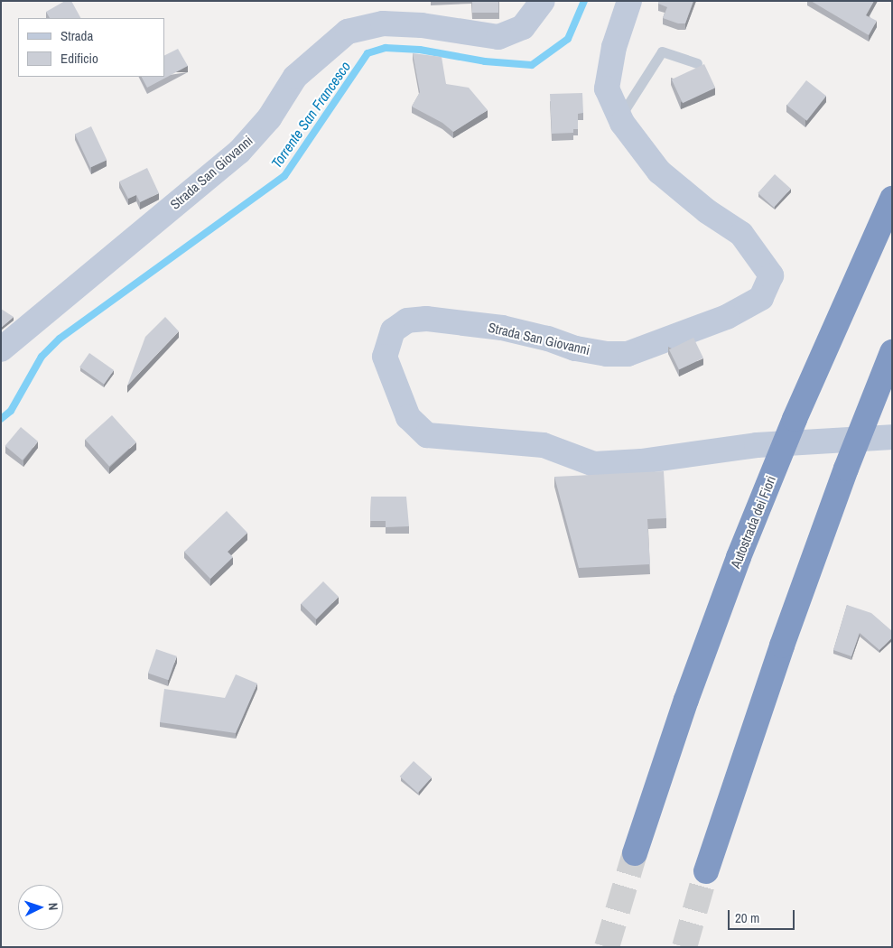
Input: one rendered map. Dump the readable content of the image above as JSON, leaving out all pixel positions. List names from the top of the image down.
{
  "streets": {
    "highway": ["Autostrada dei Fiori"],
    "street": ["Strada San Giovanni"]
  },
  "water": ["Torrente San Francesco"],
  "legend": ["Strada", "Edificio"],
  "scale_bar": "20 m",
  "north": "right"
}
